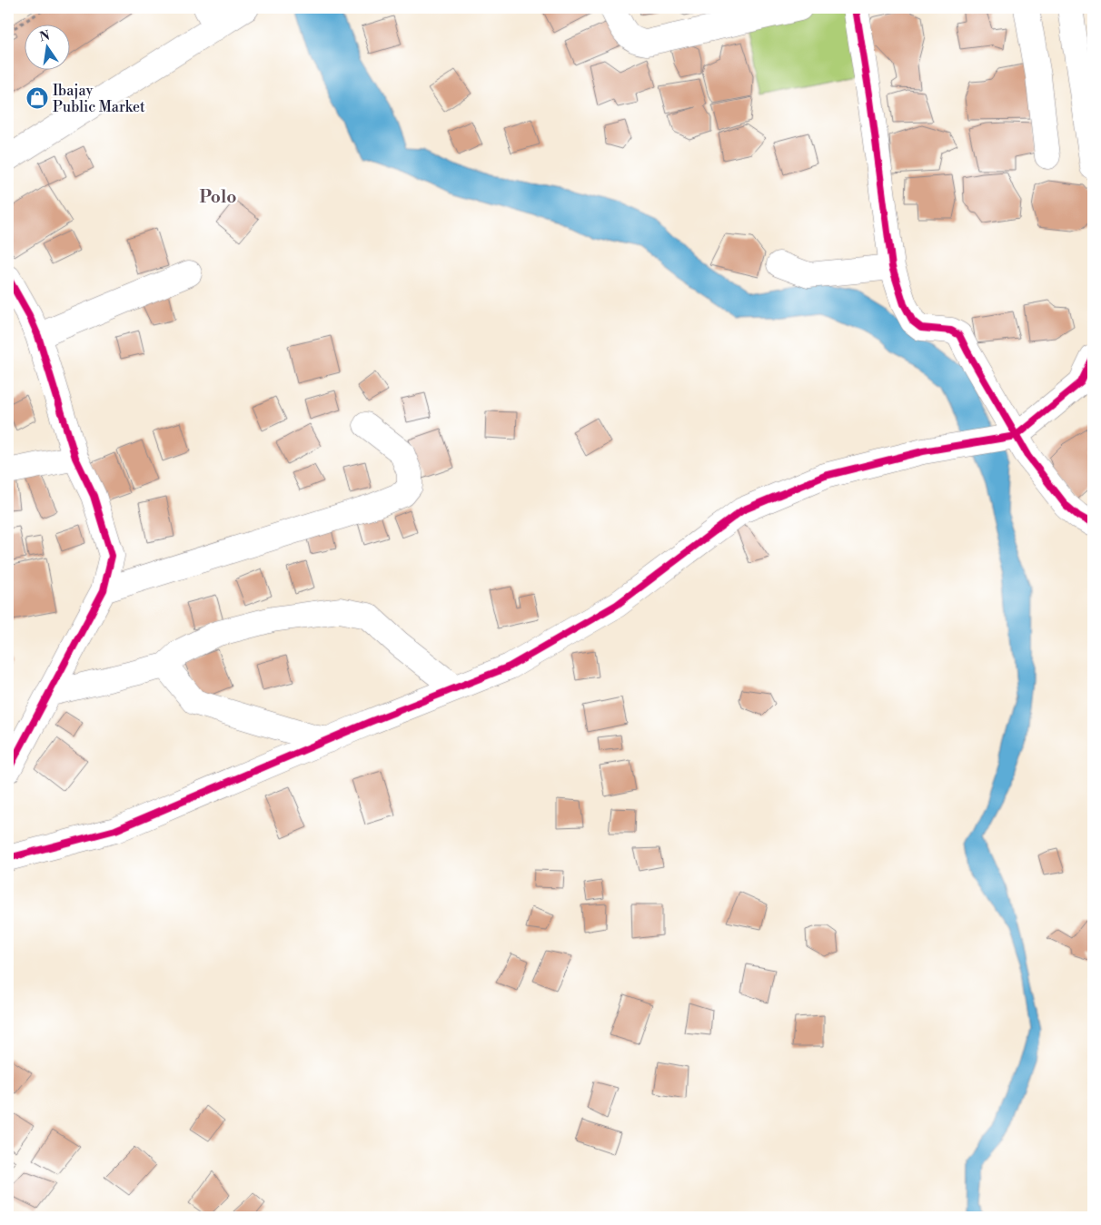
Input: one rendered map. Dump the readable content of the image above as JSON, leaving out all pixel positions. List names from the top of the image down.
{
  "districts": ["Polo"],
  "places": {
    "shop": ["Ibajay Public Market"]
  },
  "north": "top"
}
